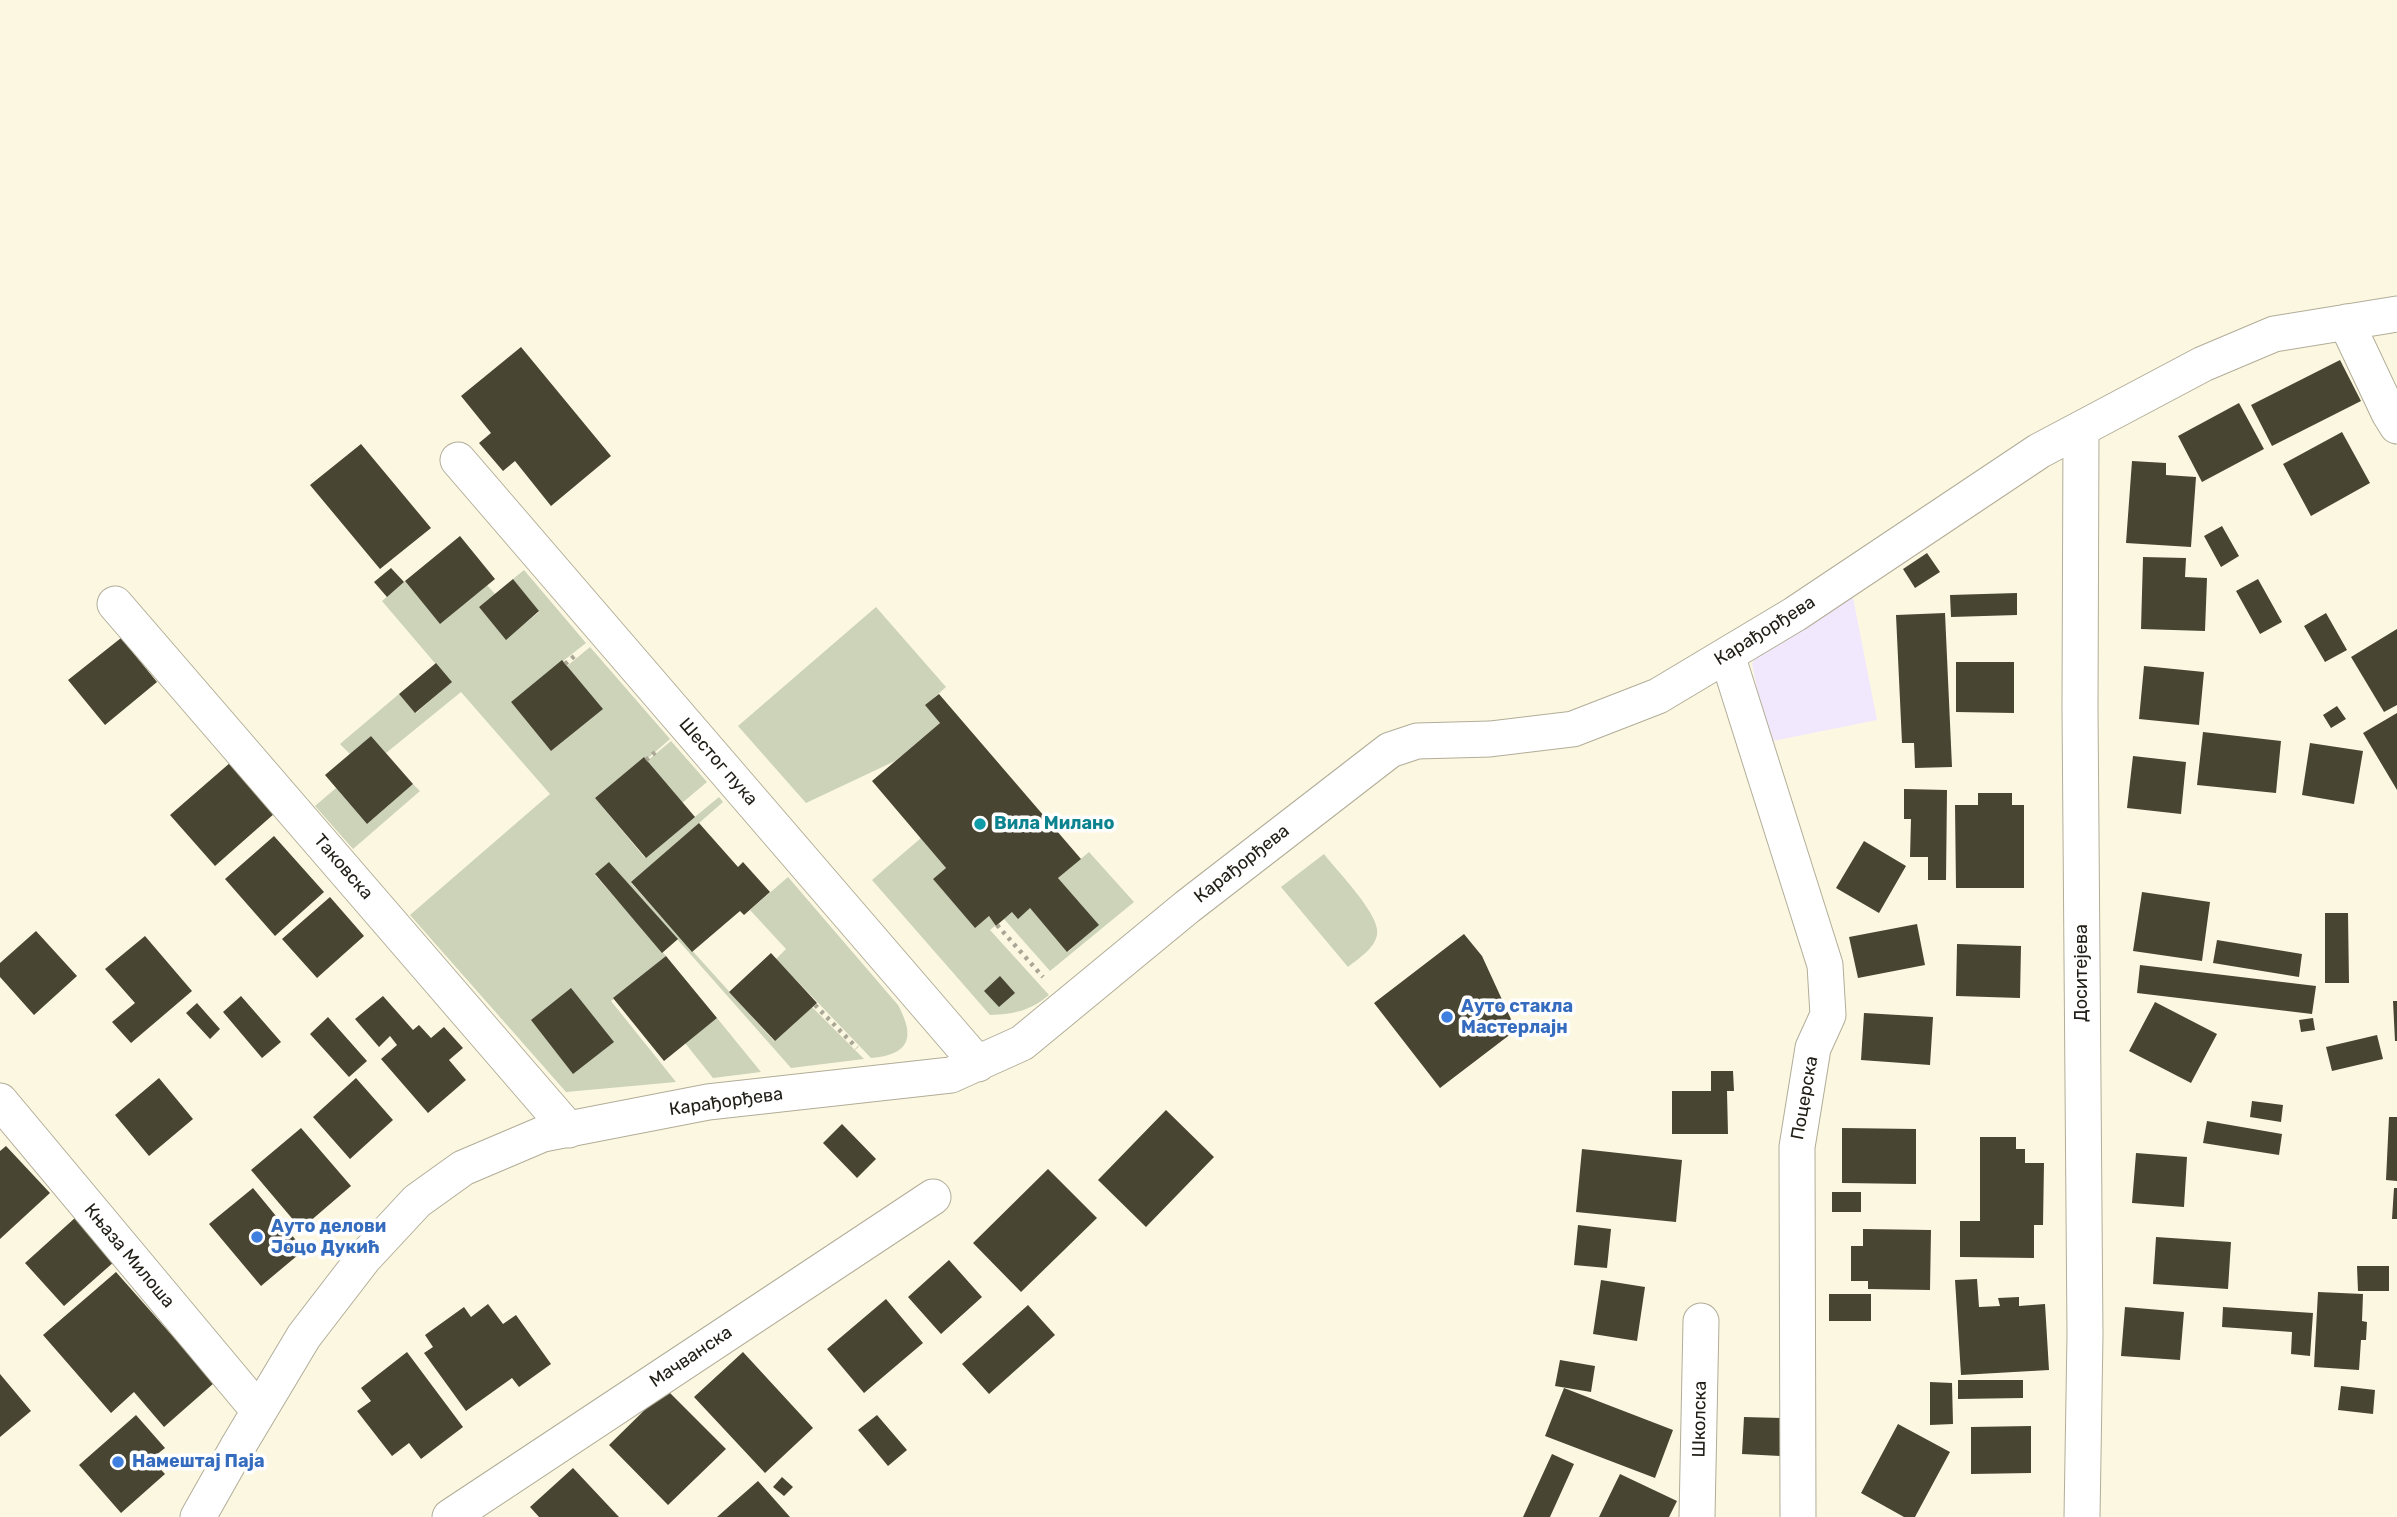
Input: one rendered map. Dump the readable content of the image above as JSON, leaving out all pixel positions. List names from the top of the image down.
{
  "streets": {
    "street": [
      "Карађорђева",
      "Шестог пука",
      "Таковска",
      "Доситејева",
      "Поцерска",
      "Књаза Милоша",
      "Мачванска",
      "Школска"
    ]
  },
  "crossings": [
    ["Карађорђева", "Шестог пука"],
    ["Карађорђева", "Таковска"],
    ["Карађорђева", "Доситејева"],
    ["Карађорђева", "Поцерска"],
    ["Карађорђева", "Књаза Милоша"]
  ],
  "places": [
    "Вила Милано",
    "Ауто стакла Мастерлајн",
    "Ауто делови Јоцо Дукић",
    "Намештај Паја"
  ]
}
